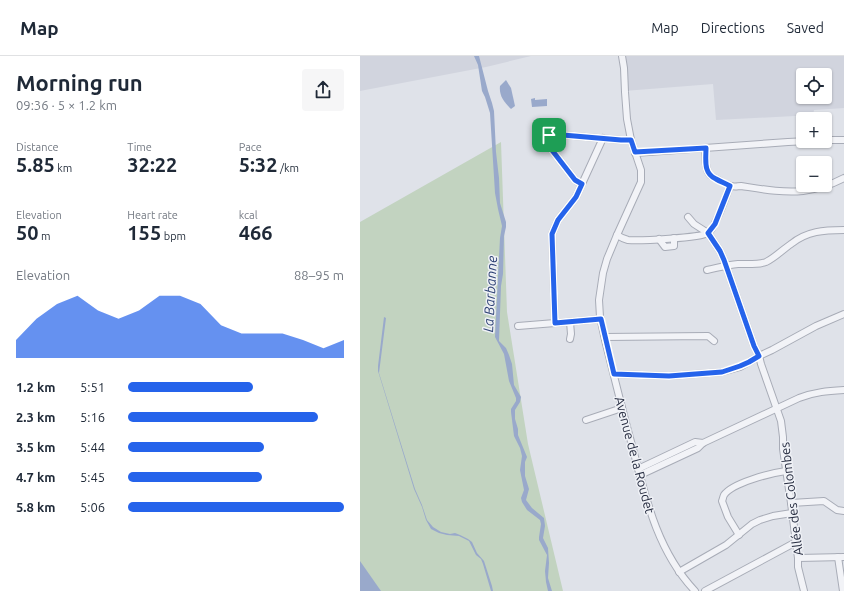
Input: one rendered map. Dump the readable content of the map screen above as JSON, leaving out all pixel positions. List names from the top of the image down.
{
  "streets": {
    "street": ["Avenue de la Roudet", "Allée des Colombes"]
  },
  "water": ["La Barbanne"],
  "page": {
    "header": "Map",
    "nav": ["Map", "Directions", "Saved"],
    "heading": ["Morning run", "09:36 · 5 × 1.2 km"],
    "map_buttons": ["+", "−"],
    "stats": [
      ["Distance", "5.85 km"],
      ["Time", "32:22"],
      ["Pace", "5:32 /km"],
      ["Elevation", "50 m"],
      ["Heart rate", "155 bpm"],
      ["kcal", "466"]
    ],
    "chart": ["Elevation", "88–95 m"],
    "list": [
      {
        "name": "1.2 km",
        "note": "5:51"
      },
      {
        "name": "2.3 km",
        "note": "5:16"
      },
      {
        "name": "3.5 km",
        "note": "5:44"
      },
      {
        "name": "4.7 km",
        "note": "5:45"
      },
      {
        "name": "5.8 km",
        "note": "5:06"
      }
    ]
  }
}
